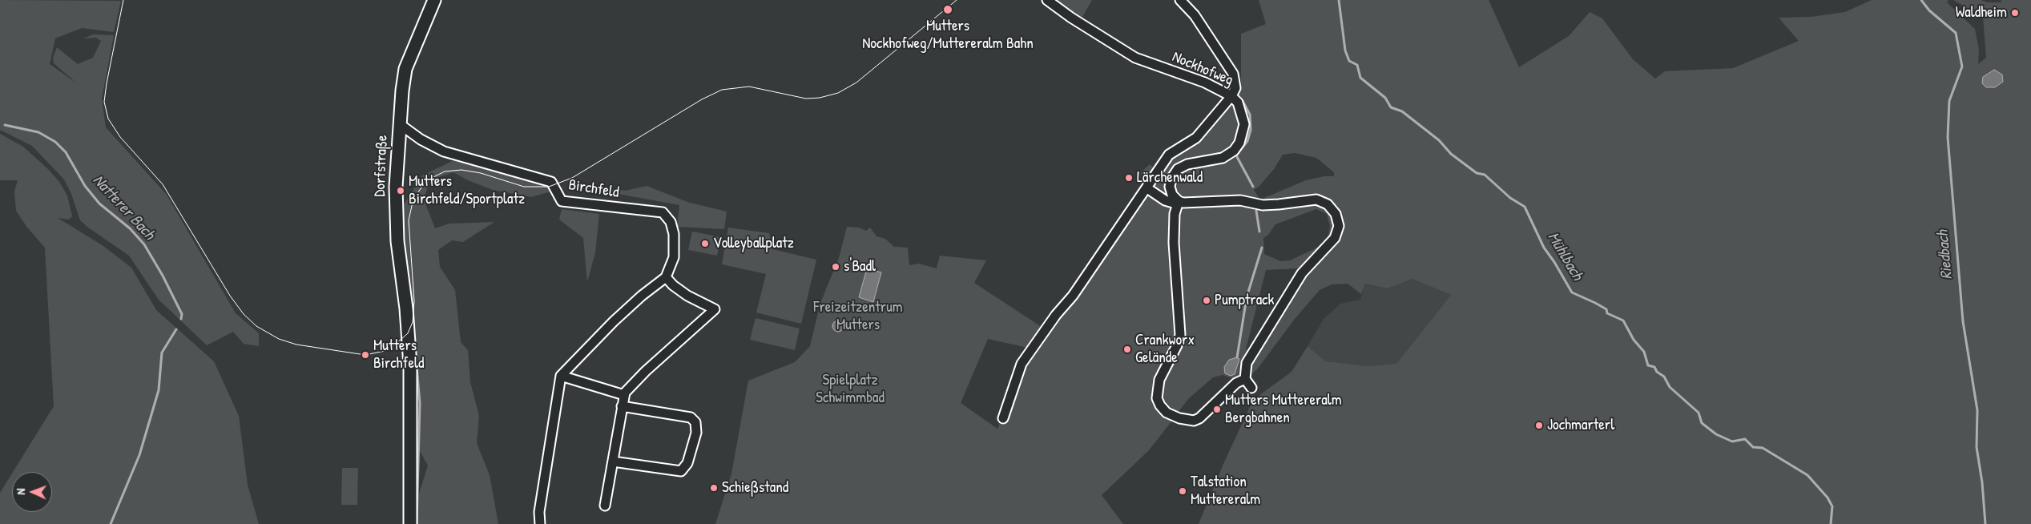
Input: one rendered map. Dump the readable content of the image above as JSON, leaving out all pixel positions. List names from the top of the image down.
{
  "streets": {
    "main road": ["Dorfstraße"],
    "street": ["Nockhofweg", "Birchfeld"]
  },
  "crossings": [
    ["Dorfstraße", "Birchfeld"]
  ],
  "water": ["Natterer Bach", "Riedbach", "Mühlbach"],
  "parks": ["Freizeitzentrum Mutters", "Spielplatz Schwimmbad"],
  "places": [
    "Mutters Nockhofweg/Muttereralm Bahn",
    "Waldheim",
    "Lärchenwald",
    "Mutters Birchfeld/Sportplatz",
    "Volleyballplatz",
    "s'Badl",
    "Pumptrack",
    "Crankworx Gelände",
    "Mutters Birchfeld",
    "Mutters Muttereralm Bergbahnen",
    "Jochmarterl",
    "Schießstand",
    "Talstation Muttereralm"
  ],
  "north": "left"
}
